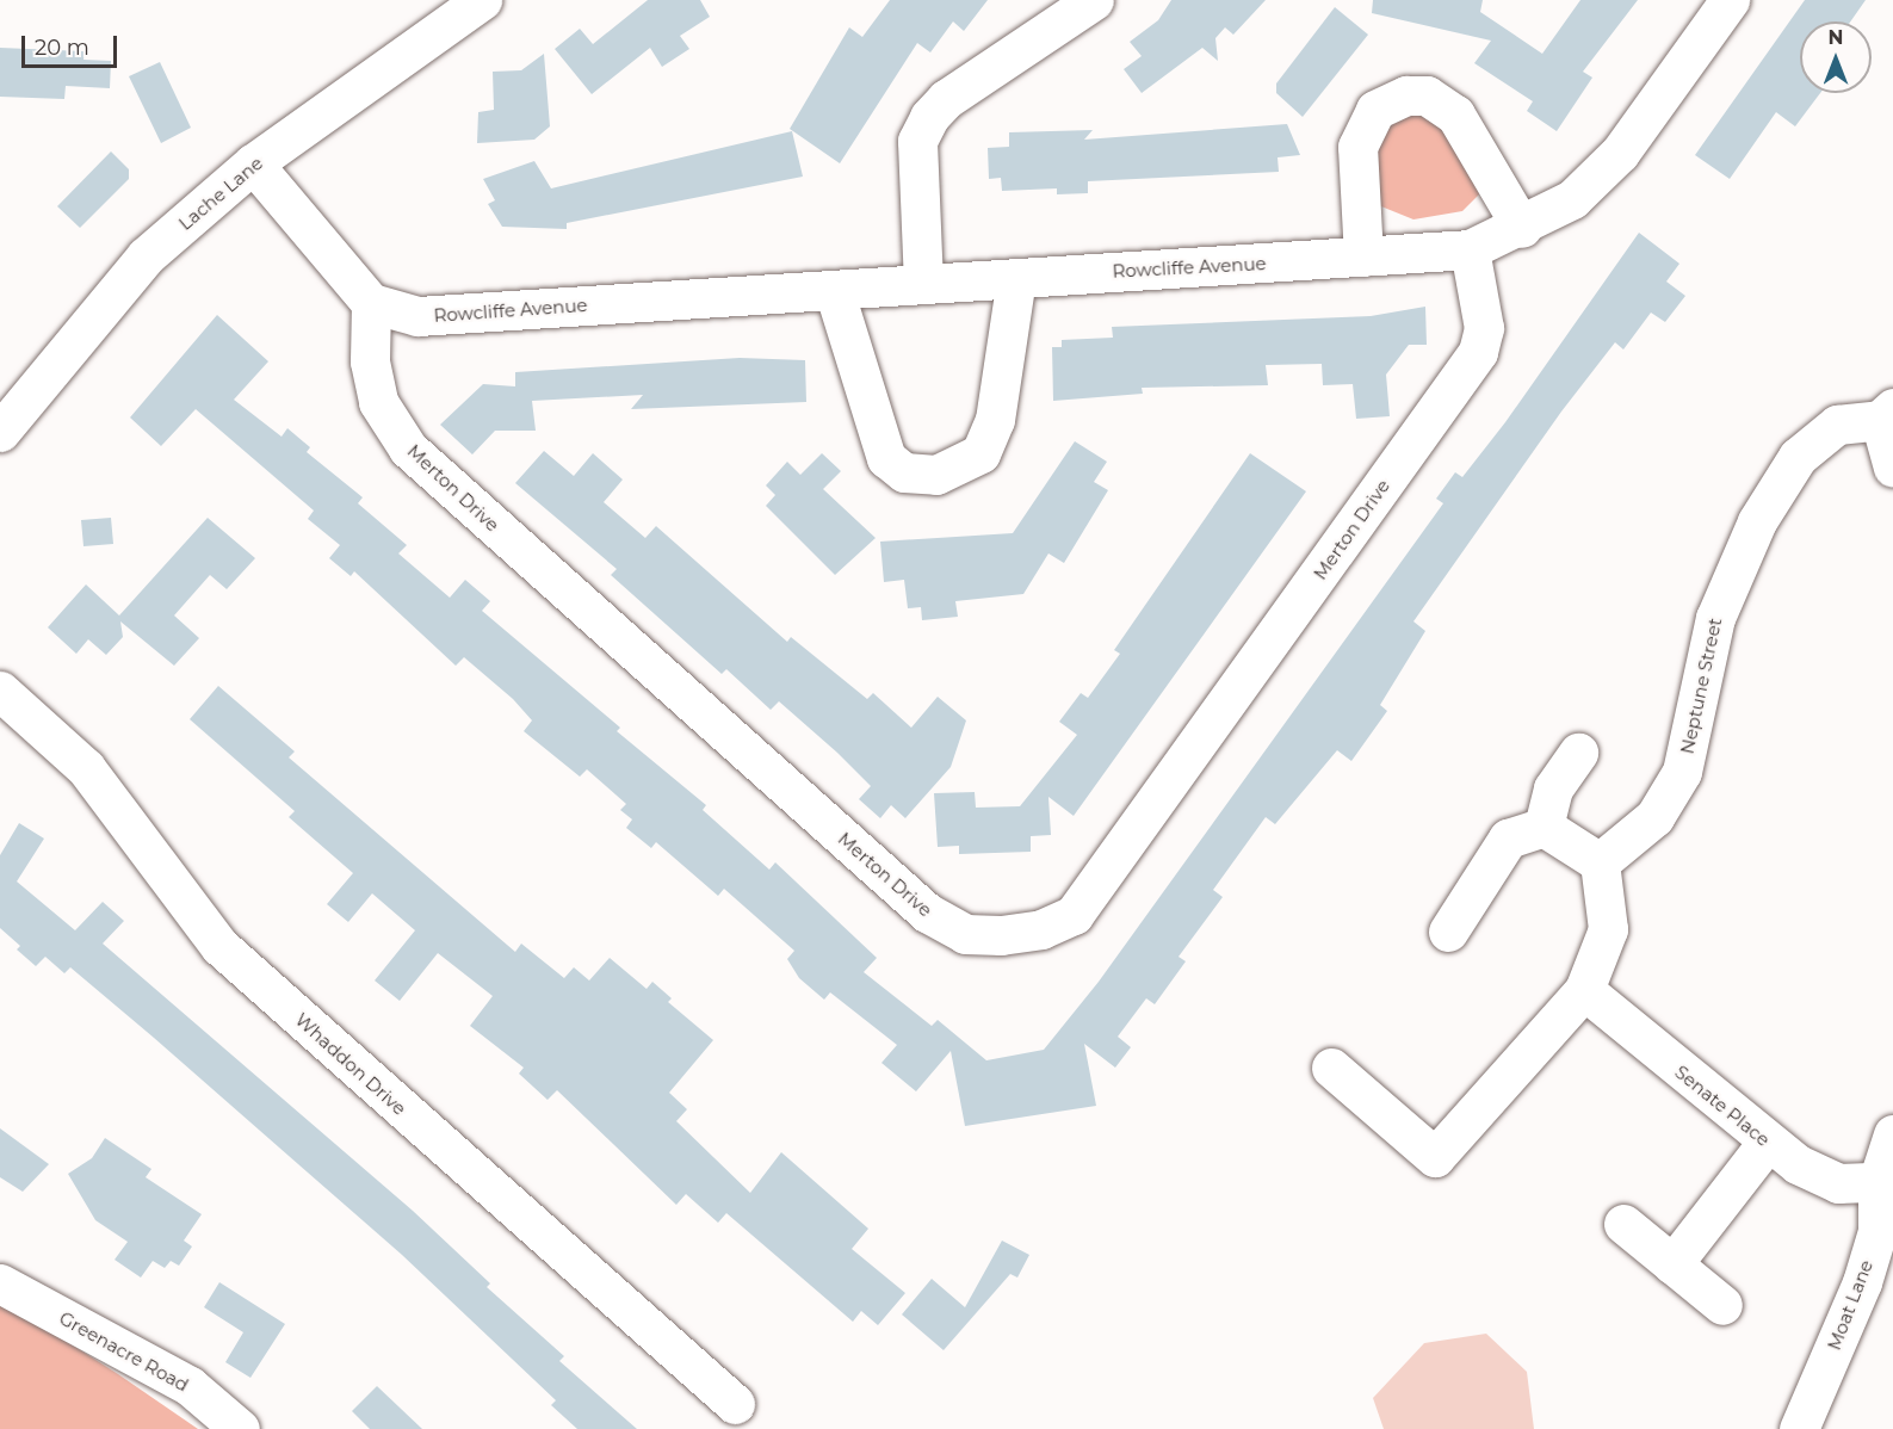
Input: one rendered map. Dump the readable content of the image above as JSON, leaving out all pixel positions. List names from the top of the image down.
{
  "streets": {
    "street": [
      "Lache Lane",
      "Rowcliffe Avenue",
      "Merton Drive",
      "Neptune Street",
      "Whaddon Drive",
      "Senate Place",
      "Moat Lane",
      "Greenacre Road"
    ]
  },
  "crossings": [
    ["Rowcliffe Avenue", "Merton Drive"],
    ["Senate Place", "Moat Lane"]
  ],
  "scale_bar": "20 m",
  "north": "top"
}
